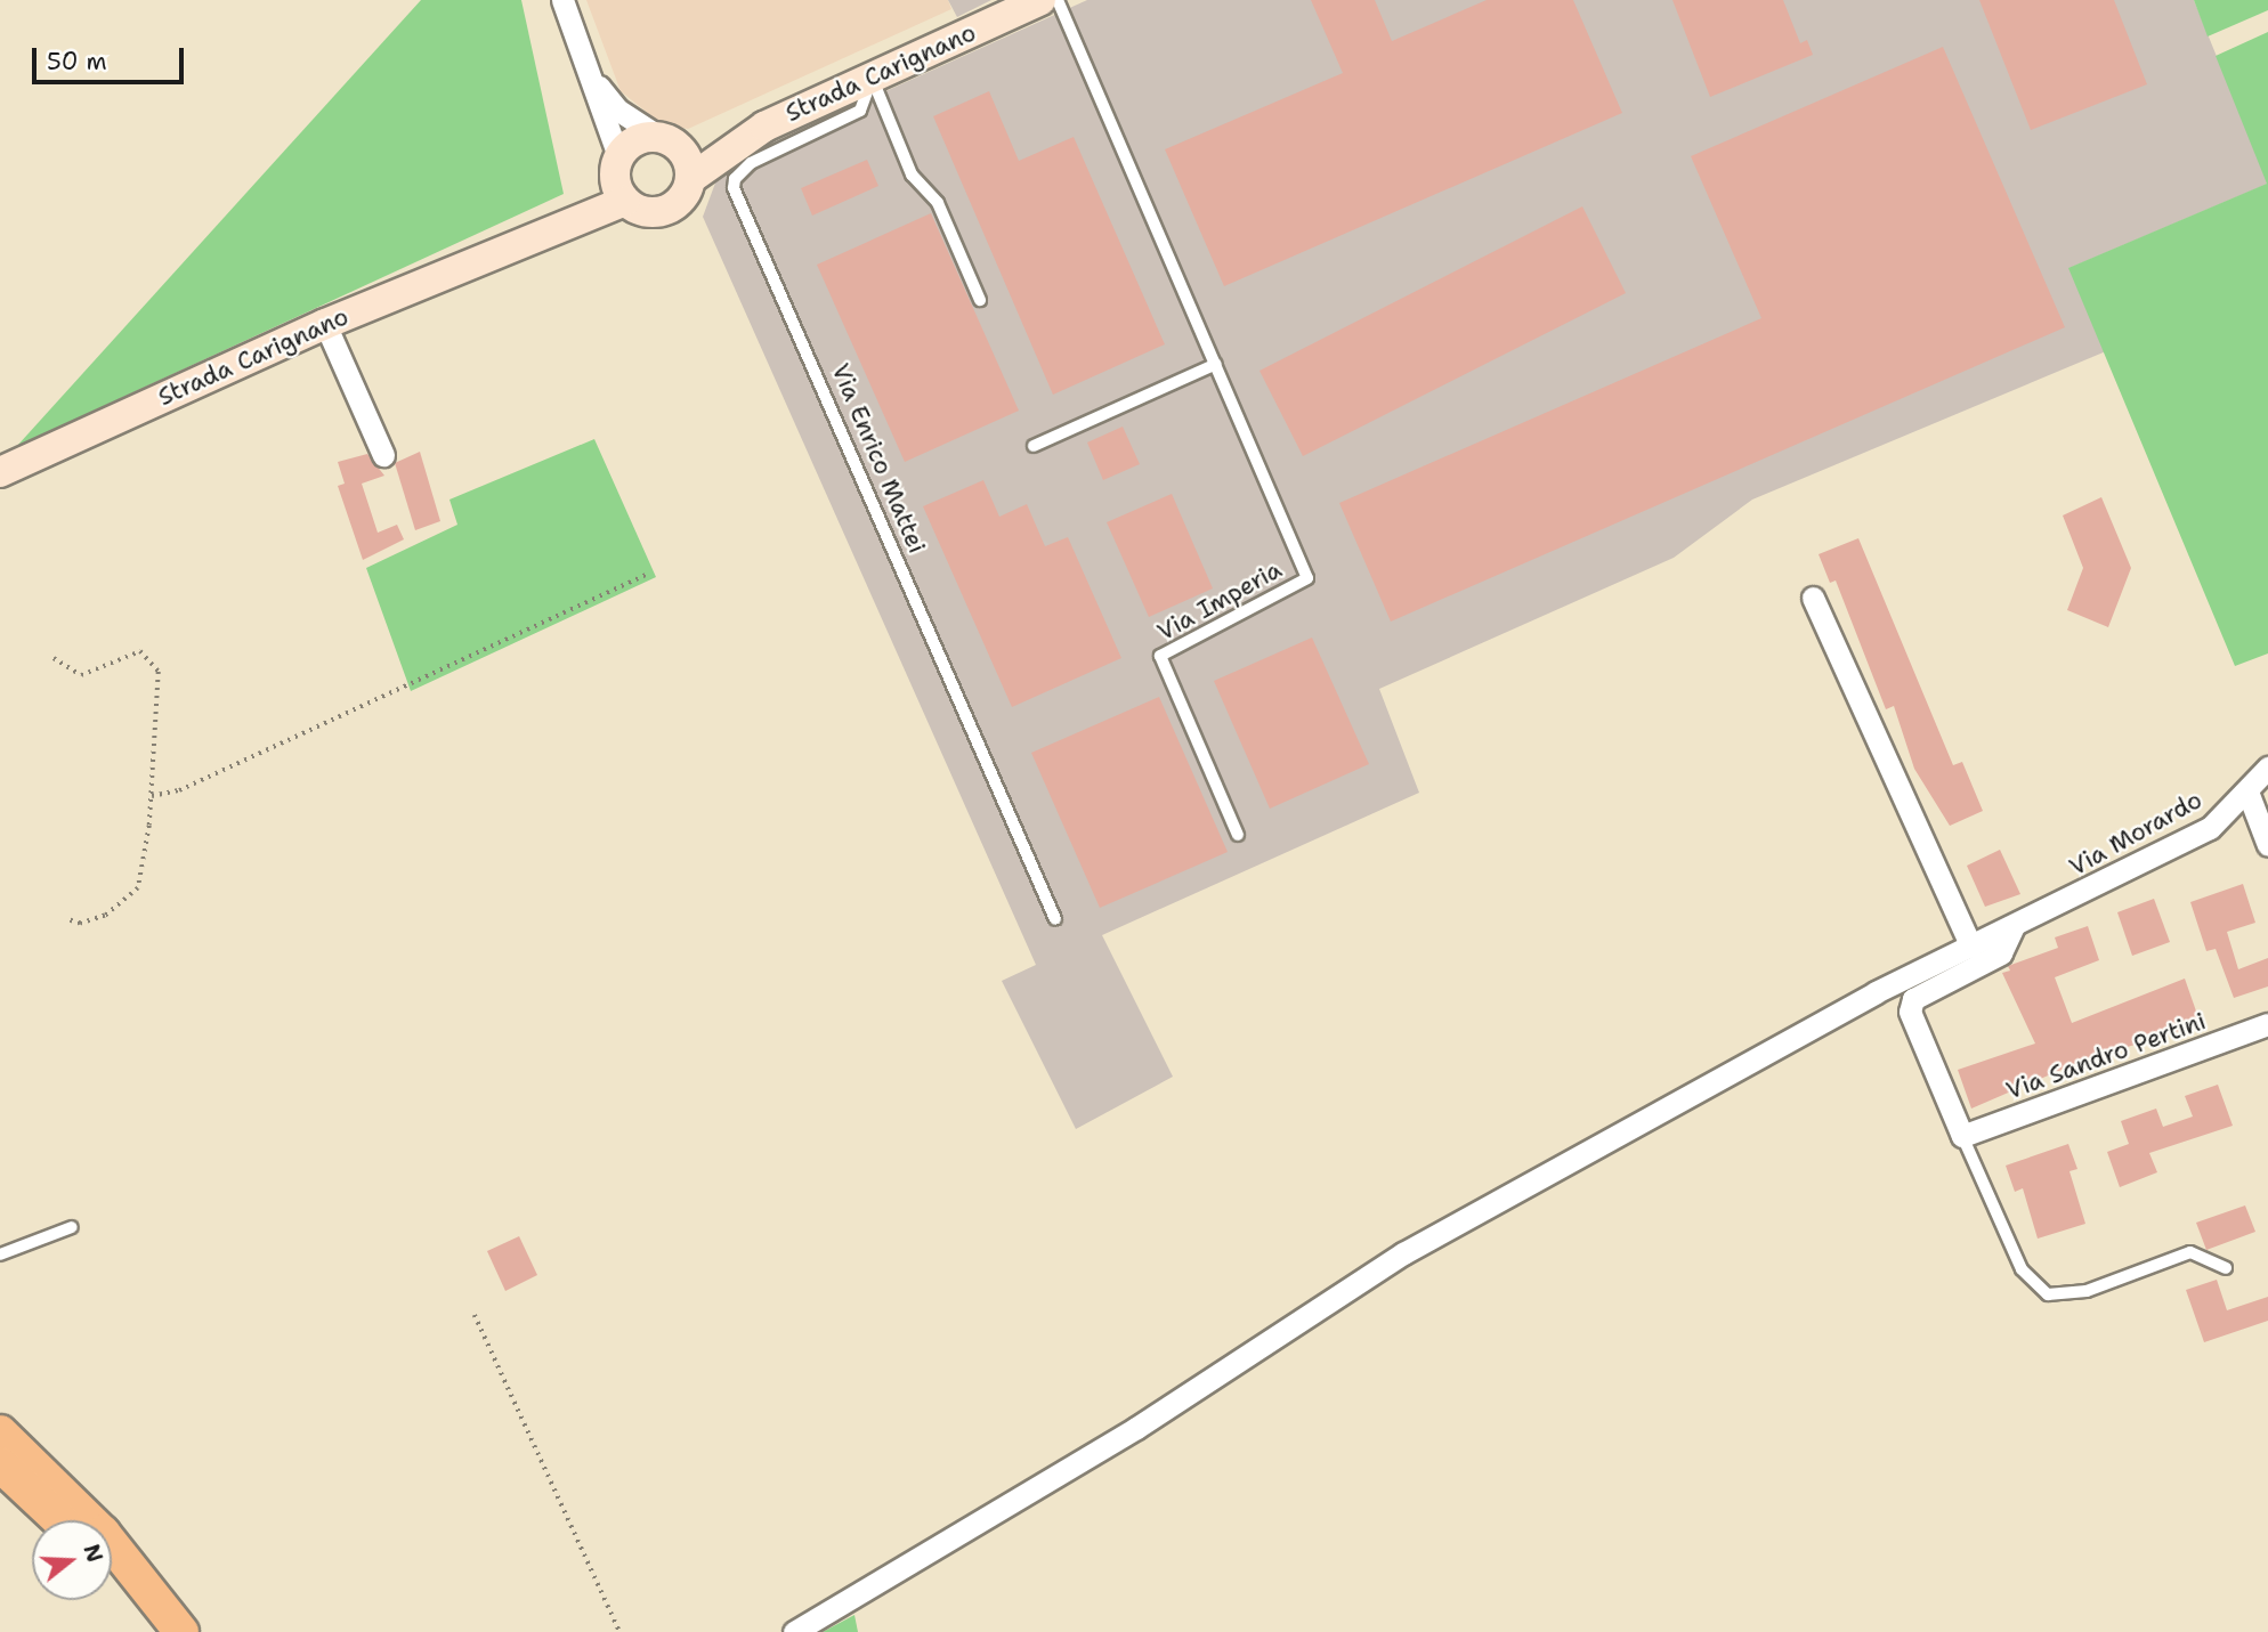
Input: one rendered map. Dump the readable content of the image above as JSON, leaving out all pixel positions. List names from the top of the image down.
{
  "streets": {
    "street": ["Strada Carignano", "Via Morardo", "Via Sandro Pertini"],
    "lane": ["Via Enrico Mattei", "Via Imperia"]
  },
  "crossings": [
    ["Strada Carignano", "Via Enrico Mattei"],
    ["Via Morardo", "Via Sandro Pertini"]
  ],
  "scale_bar": "50 m",
  "north": "right"
}
